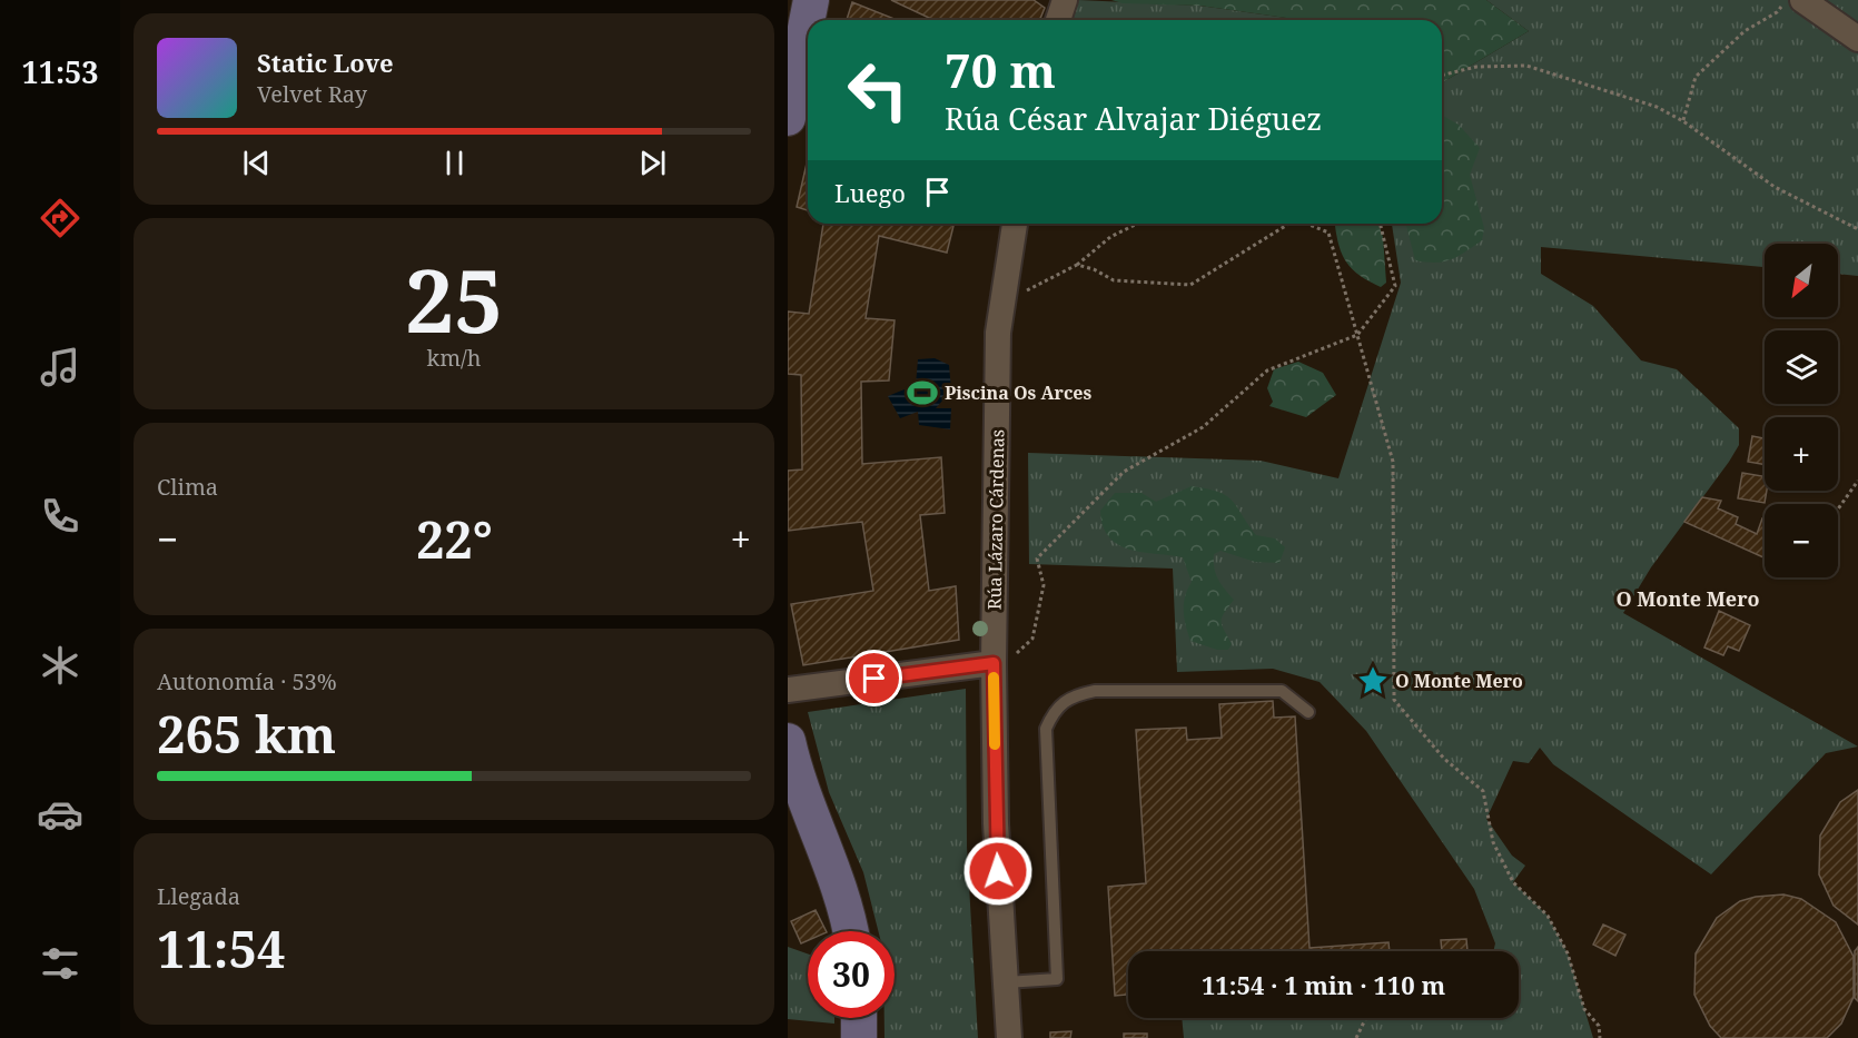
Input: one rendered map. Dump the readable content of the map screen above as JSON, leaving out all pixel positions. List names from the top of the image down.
{
  "streets": {
    "street": ["Rúa Lázaro Cárdenas"]
  },
  "districts": ["O Monte Mero"],
  "places": {
    "sports": ["Piscina Os Arces"],
    "place": ["O Monte Mero"]
  },
  "north": "bottom left",
  "page": {
    "tabs": "11:53",
    "turn": ["70 m", "Rúa César Alvajar Diéguez"],
    "song": ["Static Love", "Velvet Ray"],
    "then": "Luego",
    "tile": [
      ["25", "km/h"],
      "Clima",
      ["Autonomía · 53%", "265 km"],
      ["Llegada", "11:54"]
    ],
    "map_buttons": ["+", "−"],
    "heat": ["−", "22°", "+"],
    "limit": "30",
    "trip": "11:54 · 1 min · 110 m"
  }
}
